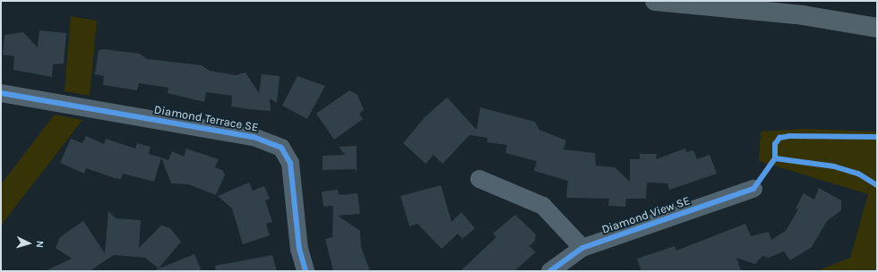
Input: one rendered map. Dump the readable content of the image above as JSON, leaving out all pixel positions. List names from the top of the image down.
{
  "streets": {
    "street": ["Diamond Terrace SE", "Diamond View SE"]
  },
  "north": "right"
}
